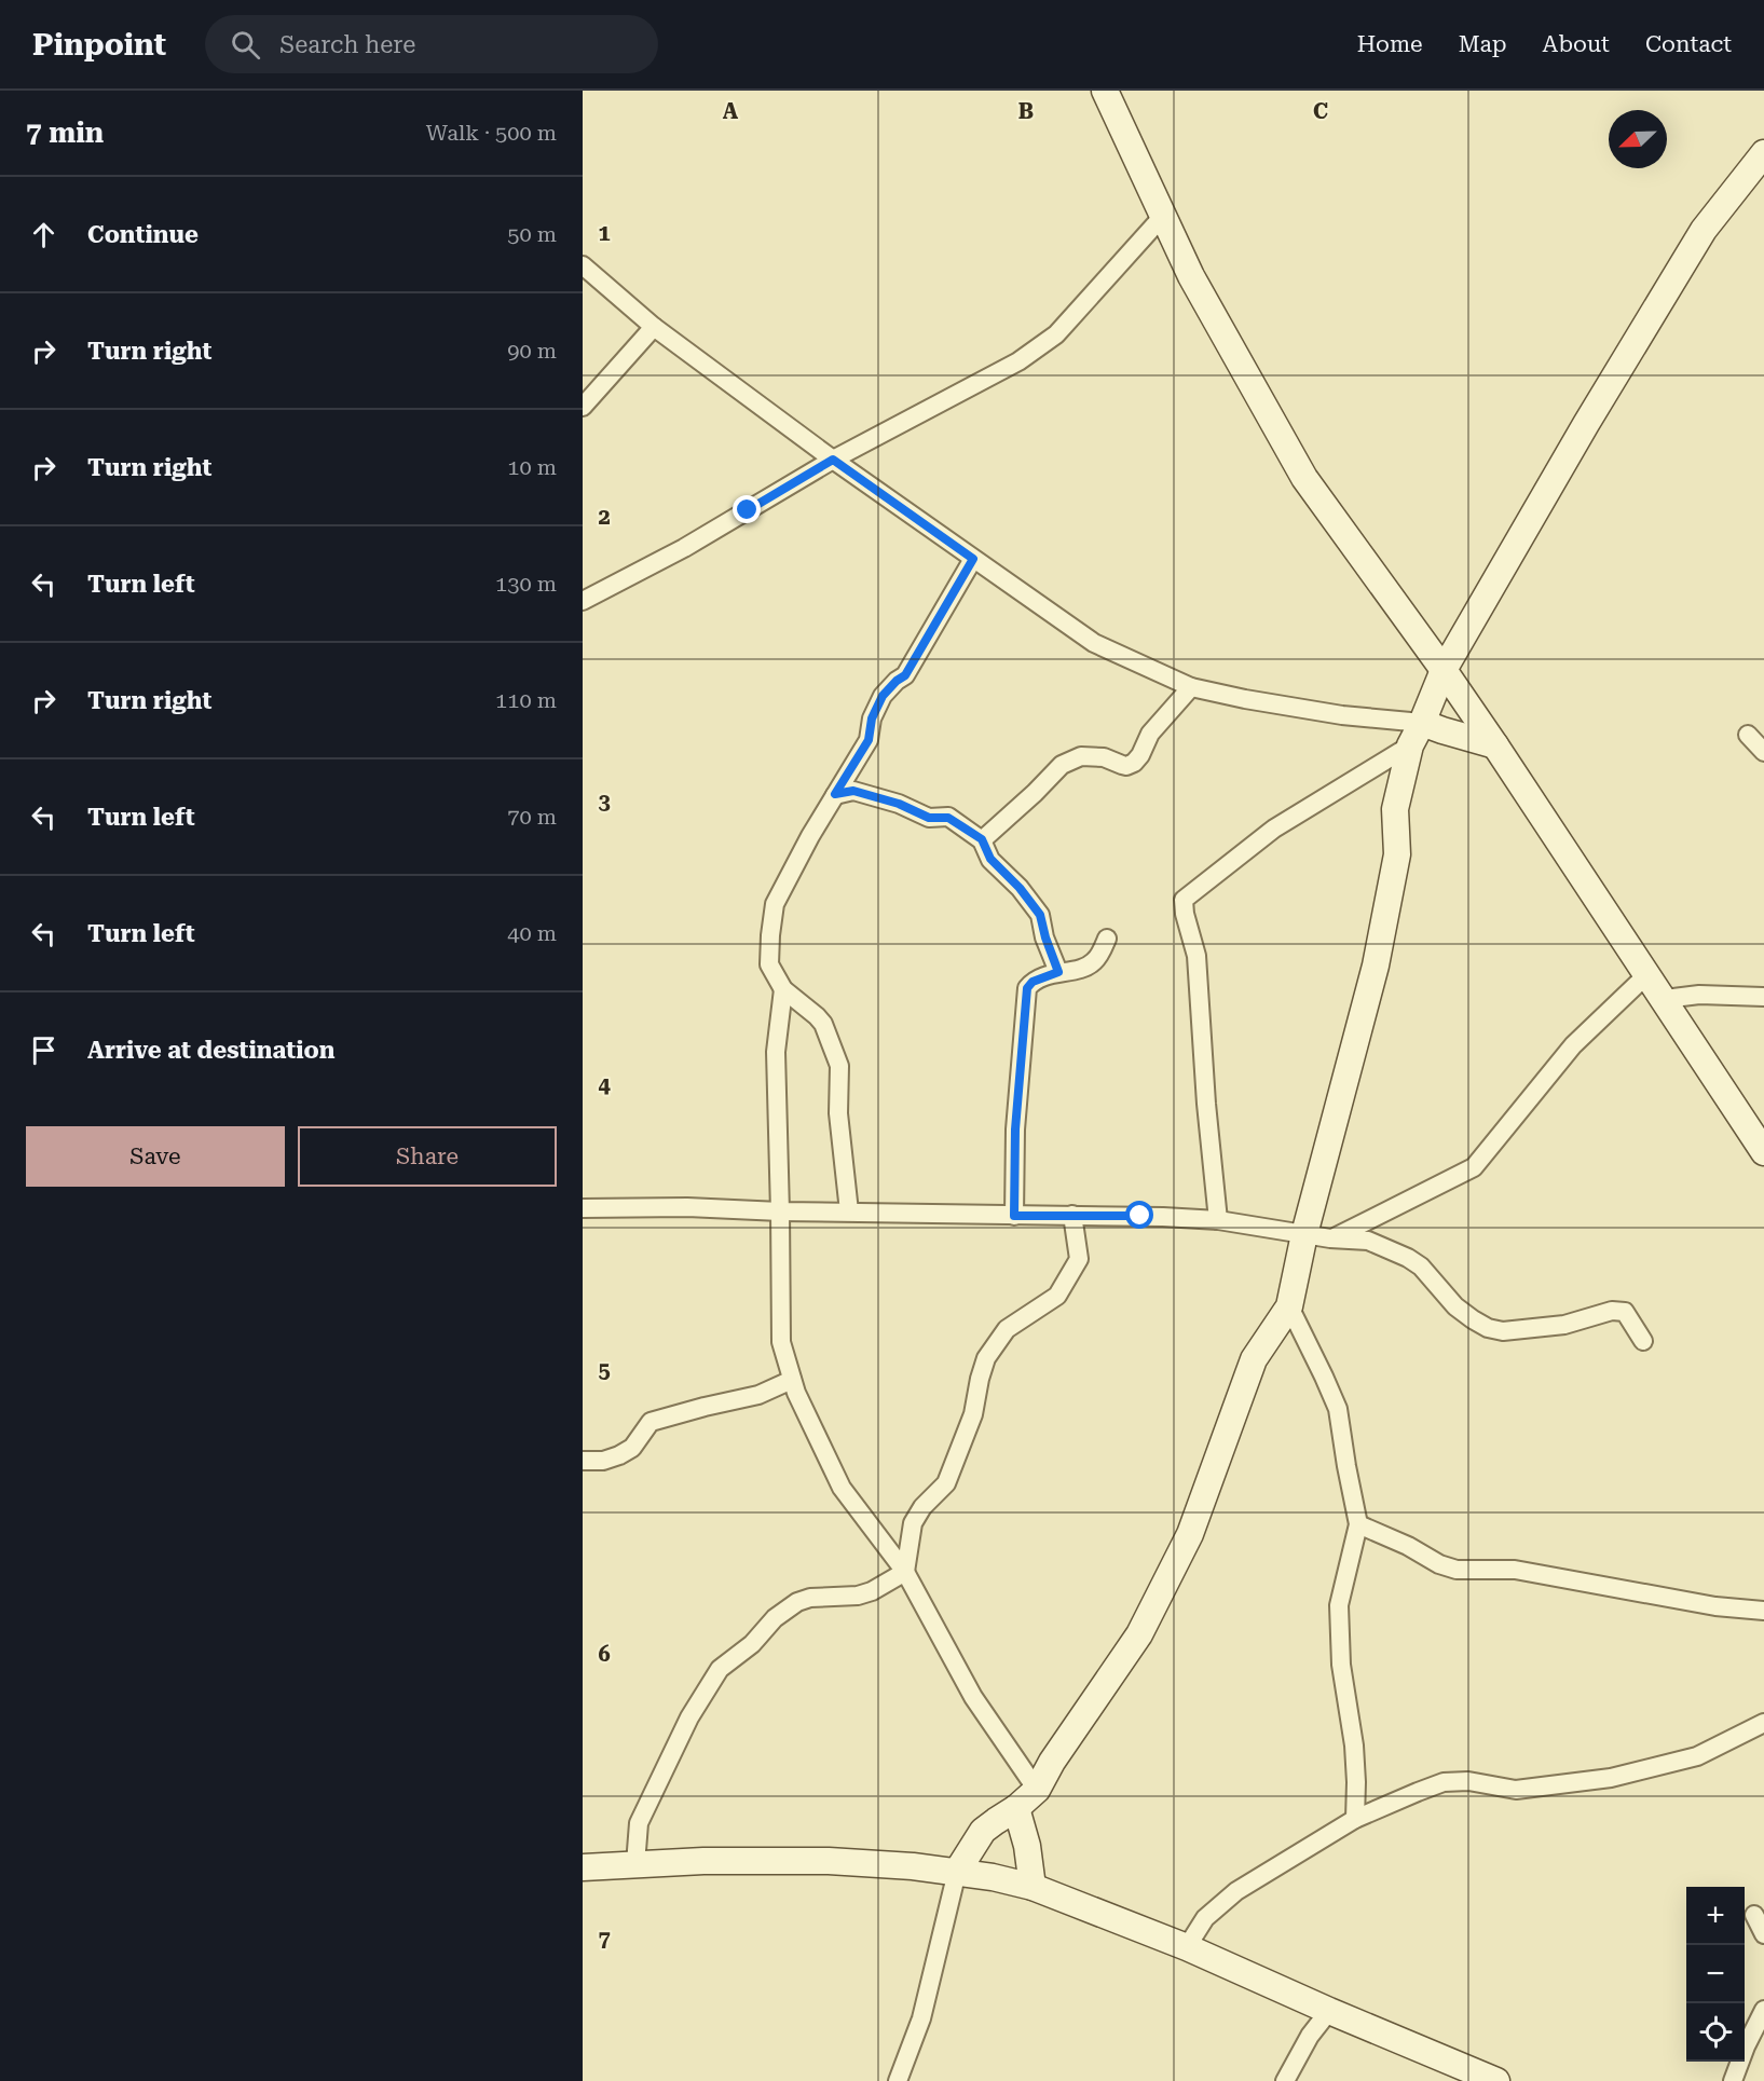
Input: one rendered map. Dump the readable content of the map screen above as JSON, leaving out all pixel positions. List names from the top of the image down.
{
  "north": "bottom left",
  "page": {
    "header": "Pinpoint",
    "search": "Search here",
    "nav": [
      "Home",
      "Map",
      "About",
      "Contact"
    ],
    "heading": ["7 min", "Walk · 500 m"],
    "list": [
      ["Continue", "50 m"],
      ["Turn right", "90 m"],
      ["Turn right", "10 m"],
      ["Turn left", "130 m"],
      ["Turn right", "110 m"],
      ["Turn left", "70 m"],
      ["Turn left", "40 m"],
      "Arrive at destination"
    ],
    "buttons": ["Save", "Share"],
    "map_buttons": ["+", "−"]
  },
  "grid": {
    "columns": ["A", "B", "C"],
    "rows": [
      "1",
      "2",
      "3",
      "4",
      "5",
      "6",
      "7"
    ]
  }
}
